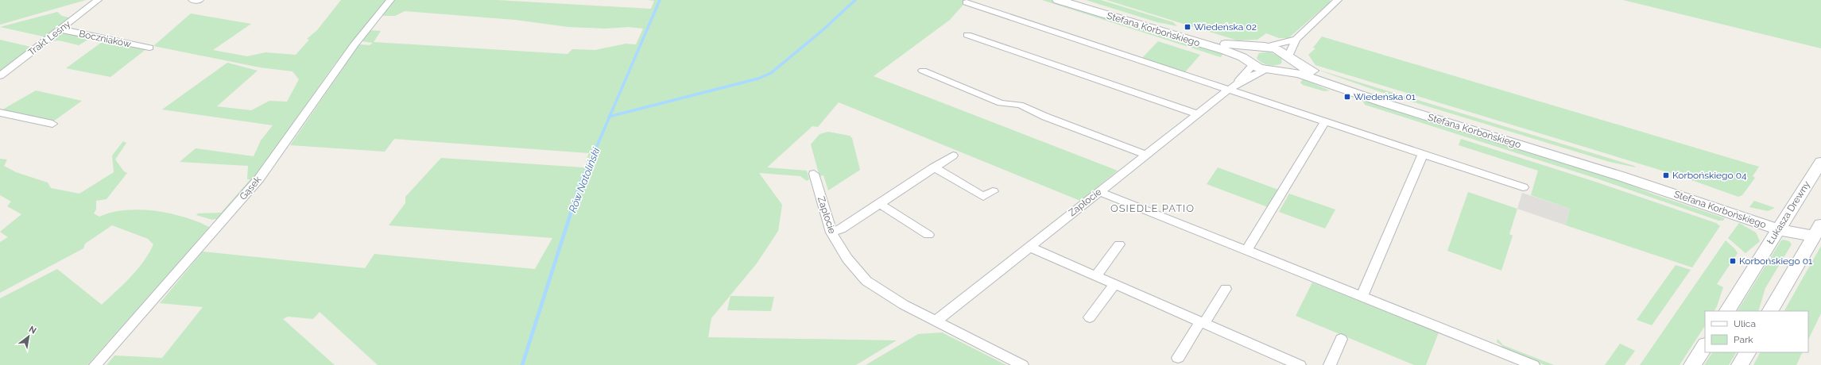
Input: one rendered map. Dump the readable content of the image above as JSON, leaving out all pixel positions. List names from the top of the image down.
{
  "streets": {
    "street": [
      "Stefana Korbońskiego",
      "Trakt Leśny",
      "Boczniaków",
      "Gąsek",
      "Zapłocie",
      "Łukasza Drewny"
    ]
  },
  "crossings": [
    ["Stefana Korbońskiego", "Zapłocie"],
    ["Stefana Korbońskiego", "Łukasza Drewny"],
    ["Trakt Leśny", "Boczniaków"]
  ],
  "districts": ["OSIEDLE PATIO"],
  "water": ["Rów Natoliński"],
  "places": {
    "transit": [
      "Wiedeńska 02",
      "Wiedeńska 01",
      "Korbońskiego 04",
      "Korbońskiego 01"
    ]
  },
  "legend": ["Ulica", "Park"],
  "north": "top right"
}
